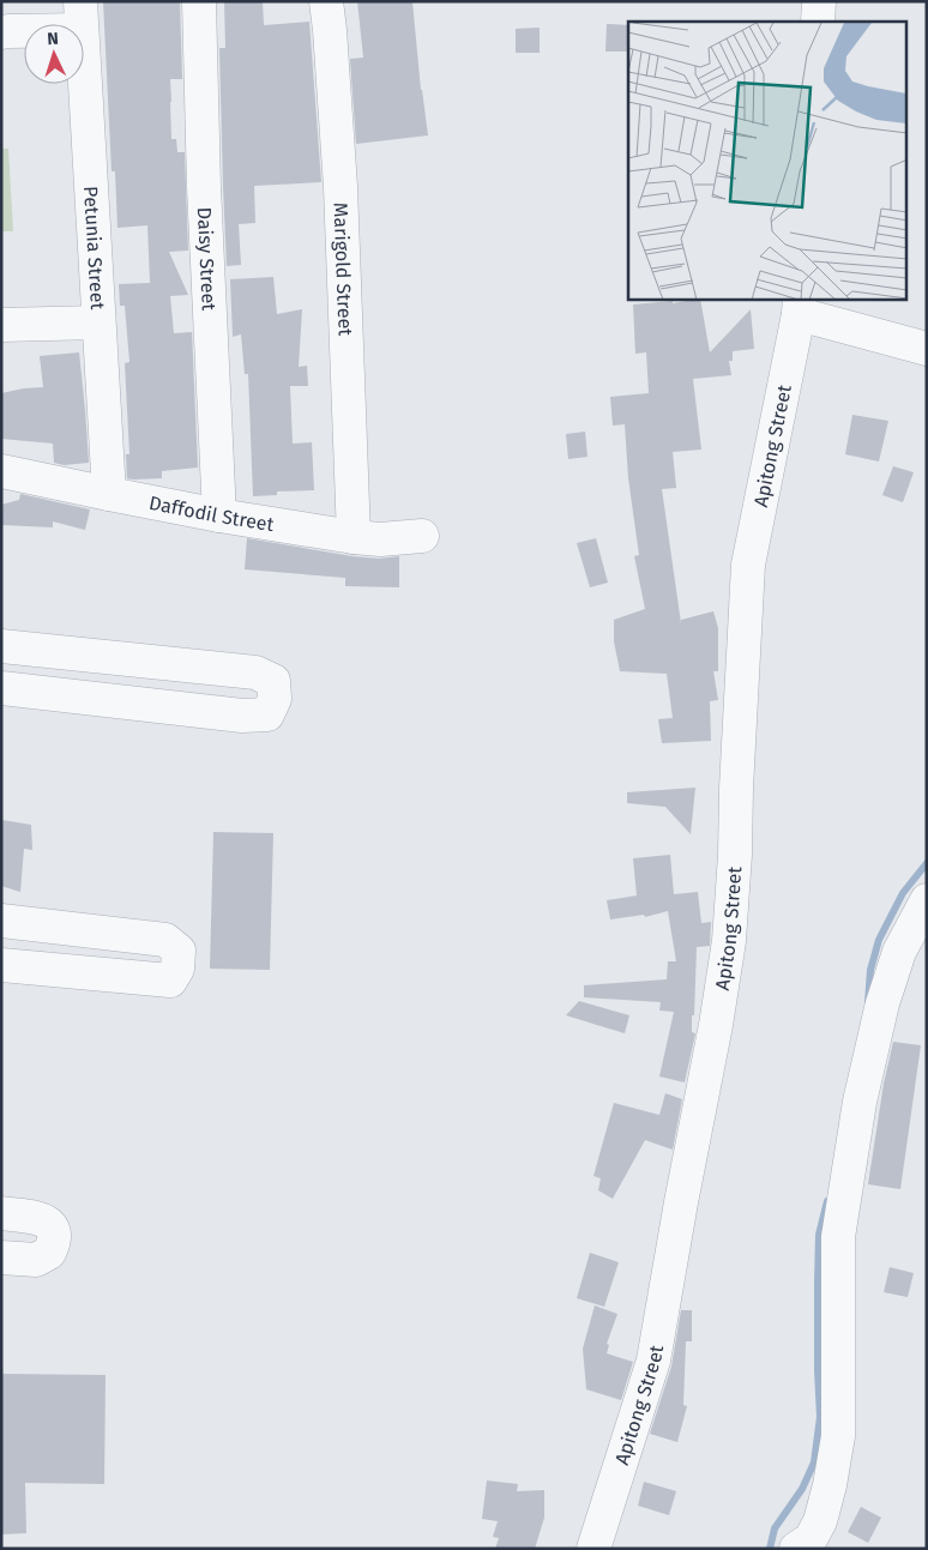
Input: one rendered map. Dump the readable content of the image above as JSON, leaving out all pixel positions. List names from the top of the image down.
{
  "streets": {
    "street": [
      "Petunia Street",
      "Daisy Street",
      "Marigold Street",
      "Apitong Street",
      "Daffodil Street"
    ]
  },
  "crossings": [
    ["Petunia Street", "Daffodil Street"],
    ["Daisy Street", "Daffodil Street"],
    ["Marigold Street", "Daffodil Street"]
  ],
  "north": "top"
}
